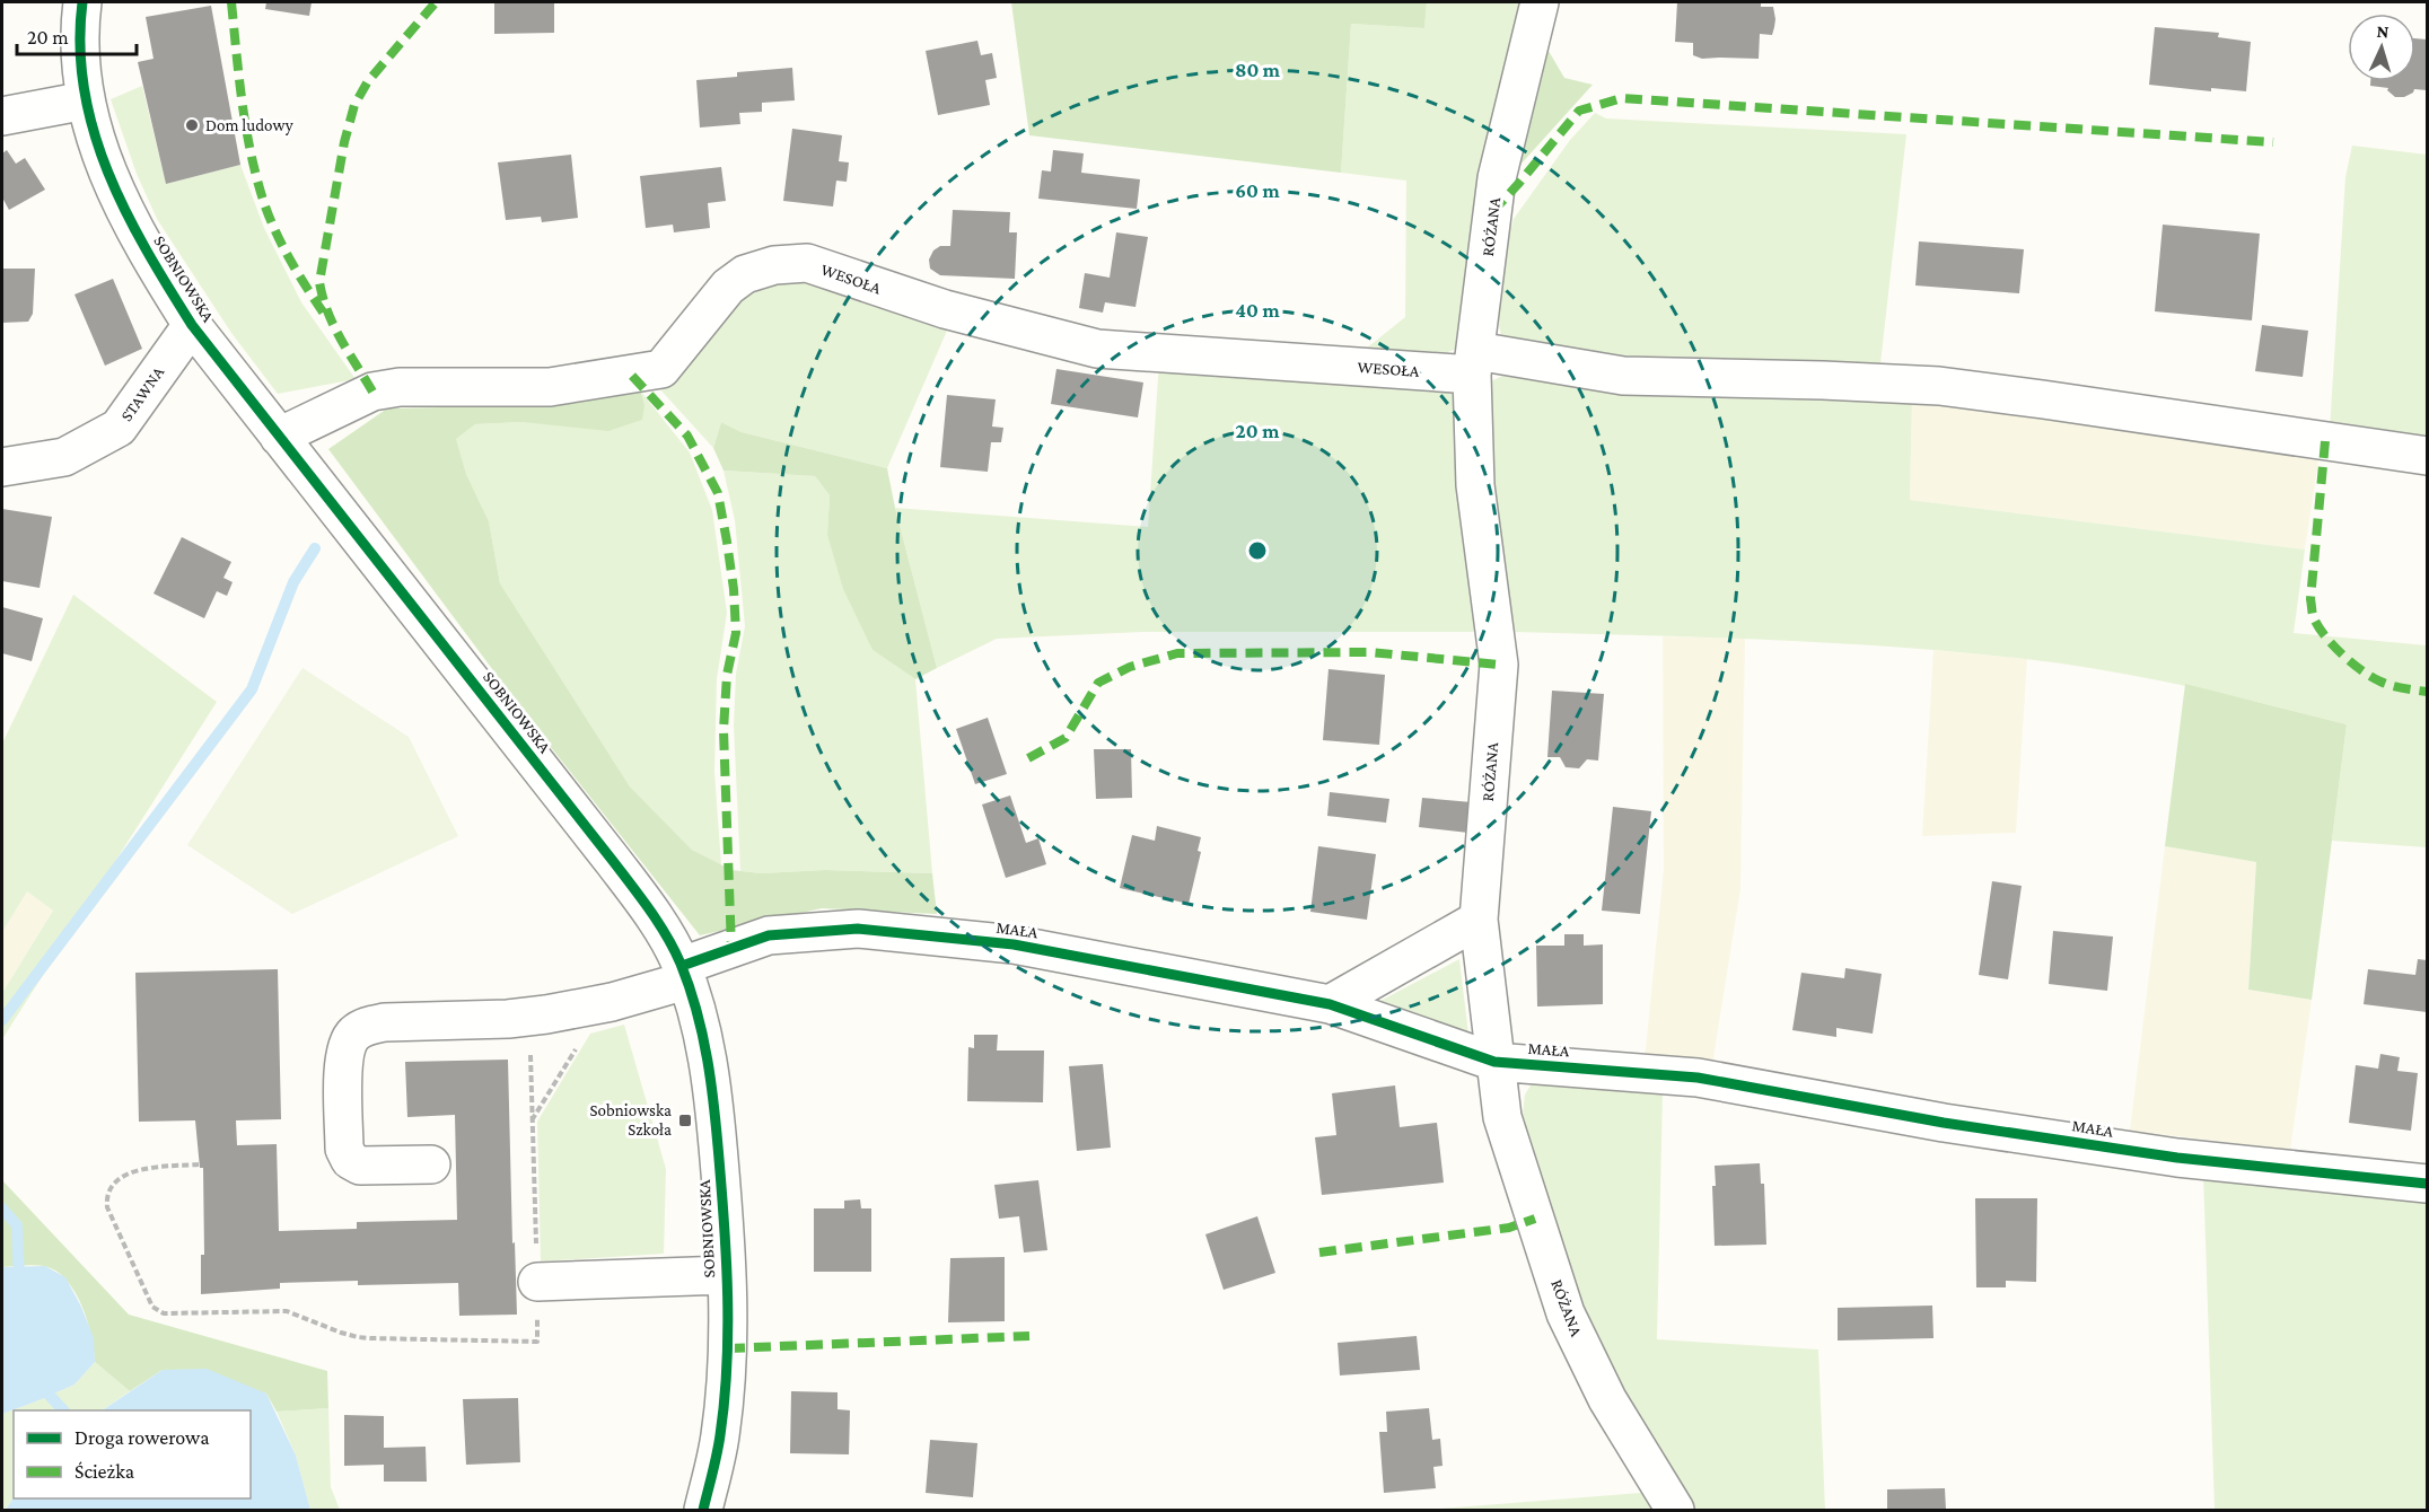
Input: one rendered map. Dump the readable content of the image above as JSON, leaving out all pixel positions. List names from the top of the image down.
{
  "streets": {
    "street": [
      "RÓŻANA",
      "SOBNIOWSKA",
      "WESOŁA",
      "STAWNA",
      "MAŁA"
    ]
  },
  "crossings": [
    ["RÓŻANA", "WESOŁA"],
    ["RÓŻANA", "MAŁA"],
    ["SOBNIOWSKA", "WESOŁA"],
    ["SOBNIOWSKA", "STAWNA"],
    ["SOBNIOWSKA", "MAŁA"]
  ],
  "places": {
    "other": ["Dom ludowy"],
    "transit": ["Sobniowska Szkoła"]
  },
  "legend": ["Droga rowerowa", "Ścieżka"],
  "scale_bar": "20 m",
  "north": "top",
  "rings": [
    "80 m",
    "60 m",
    "40 m",
    "20 m"
  ]
}
